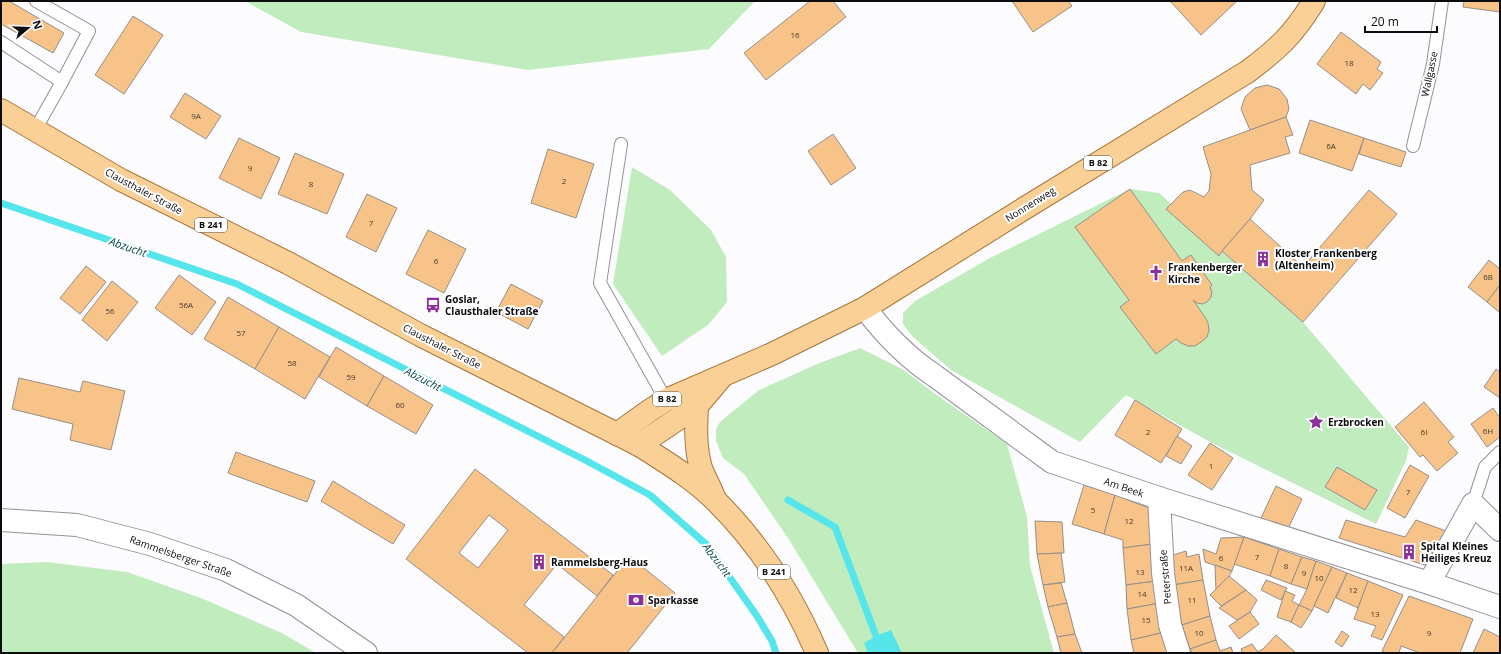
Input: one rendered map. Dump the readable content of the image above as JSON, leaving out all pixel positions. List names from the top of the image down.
{
  "streets": {
    "main road": [
      "B 82",
      "Clausthaler Straße",
      "Nonnenweg",
      "B 241"
    ],
    "street": ["Am Beek", "Rammelsberger Straße", "Peterstraße"],
    "lane": ["Wallgasse"]
  },
  "crossings": [
    ["Clausthaler Straße", "Nonnenweg"],
    ["Nonnenweg", "Am Beek"],
    ["Am Beek", "Peterstraße"]
  ],
  "water": ["Abzucht"],
  "places": {
    "building": ["Kloster Frankenberg (Altenheim)", "Spital Kleines Heiliges Kreuz", "Rammelsberg-Haus"],
    "church": ["Frankenberger Kirche"],
    "bus stop": ["Goslar, Clausthaler Straße"],
    "place": ["Erzbrocken"],
    "bank": ["Sparkasse"]
  },
  "house_numbers": [
    "16",
    "18",
    "9A",
    "6A",
    "9",
    "2",
    "8",
    "7",
    "6",
    "6B",
    "56A",
    "56",
    "57",
    "58",
    "59",
    "60",
    "6H",
    "2",
    "6I",
    "1",
    "7",
    "5",
    "12",
    "7",
    "6",
    "8",
    "11A",
    "13",
    "9",
    "10",
    "12",
    "14",
    "11",
    "13",
    "15",
    "10",
    "9"
  ],
  "scale_bar": "20 m",
  "north": "right"
}
